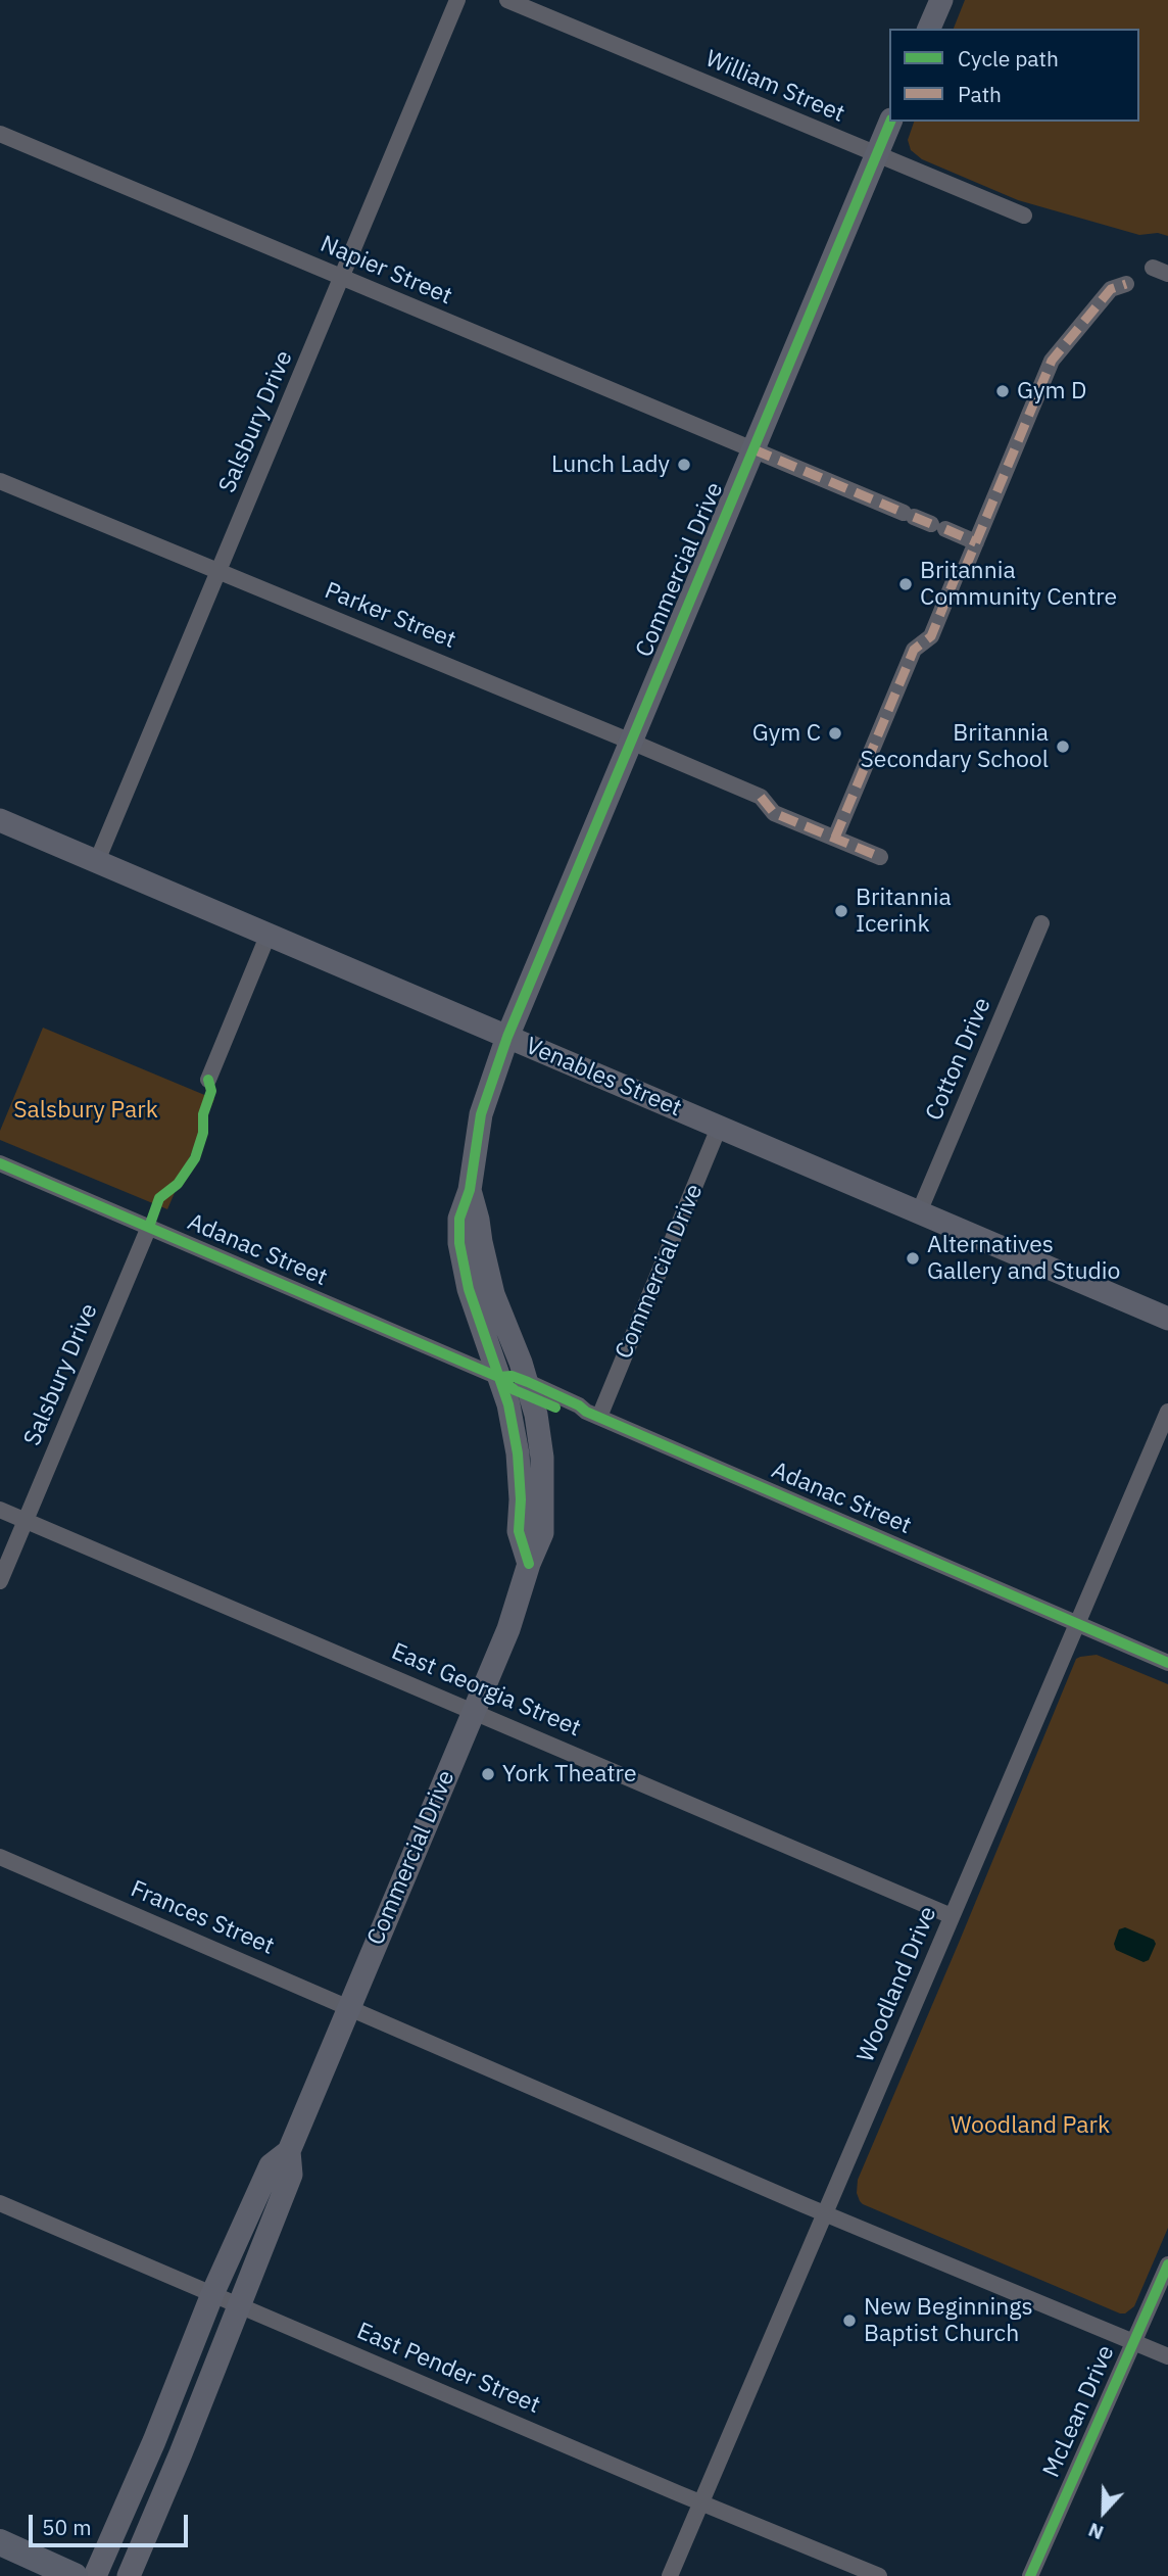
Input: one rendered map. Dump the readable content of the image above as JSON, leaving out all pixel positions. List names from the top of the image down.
{
  "streets": {
    "street": [
      "William Street",
      "Napier Street",
      "Salsbury Drive",
      "Commercial Drive",
      "Parker Street",
      "Cotton Drive",
      "Venables Street",
      "Adanac Street",
      "East Georgia Street",
      "Frances Street",
      "Woodland Drive",
      "East Pender Street",
      "McLean Drive"
    ]
  },
  "crossings": [
    ["William Street", "Commercial Drive"],
    ["Napier Street", "Salsbury Drive"],
    ["Napier Street", "Commercial Drive"],
    ["Salsbury Drive", "Parker Street"],
    ["Salsbury Drive", "Venables Street"],
    ["Salsbury Drive", "Adanac Street"],
    ["Salsbury Drive", "East Georgia Street"],
    ["Commercial Drive", "Parker Street"],
    ["Commercial Drive", "Venables Street"],
    ["Commercial Drive", "Adanac Street"],
    ["Commercial Drive", "East Georgia Street"],
    ["Commercial Drive", "Frances Street"],
    ["Commercial Drive", "East Pender Street"],
    ["Cotton Drive", "Venables Street"],
    ["Adanac Street", "Woodland Drive"],
    ["East Georgia Street", "Woodland Drive"],
    ["Frances Street", "Woodland Drive"],
    ["Frances Street", "McLean Drive"],
    ["Woodland Drive", "East Pender Street"]
  ],
  "parks": ["Salsbury Park", "Woodland Park"],
  "places": [
    "Gym D",
    "Lunch Lady",
    "Britannia Community Centre",
    "Gym C",
    "Britannia Secondary School",
    "Britannia Icerink",
    "Alternatives Gallery and Studio",
    "York Theatre",
    "New Beginnings Baptist Church"
  ],
  "legend": ["Cycle path", "Path"],
  "scale_bar": "50 m",
  "north": "bottom"
}
